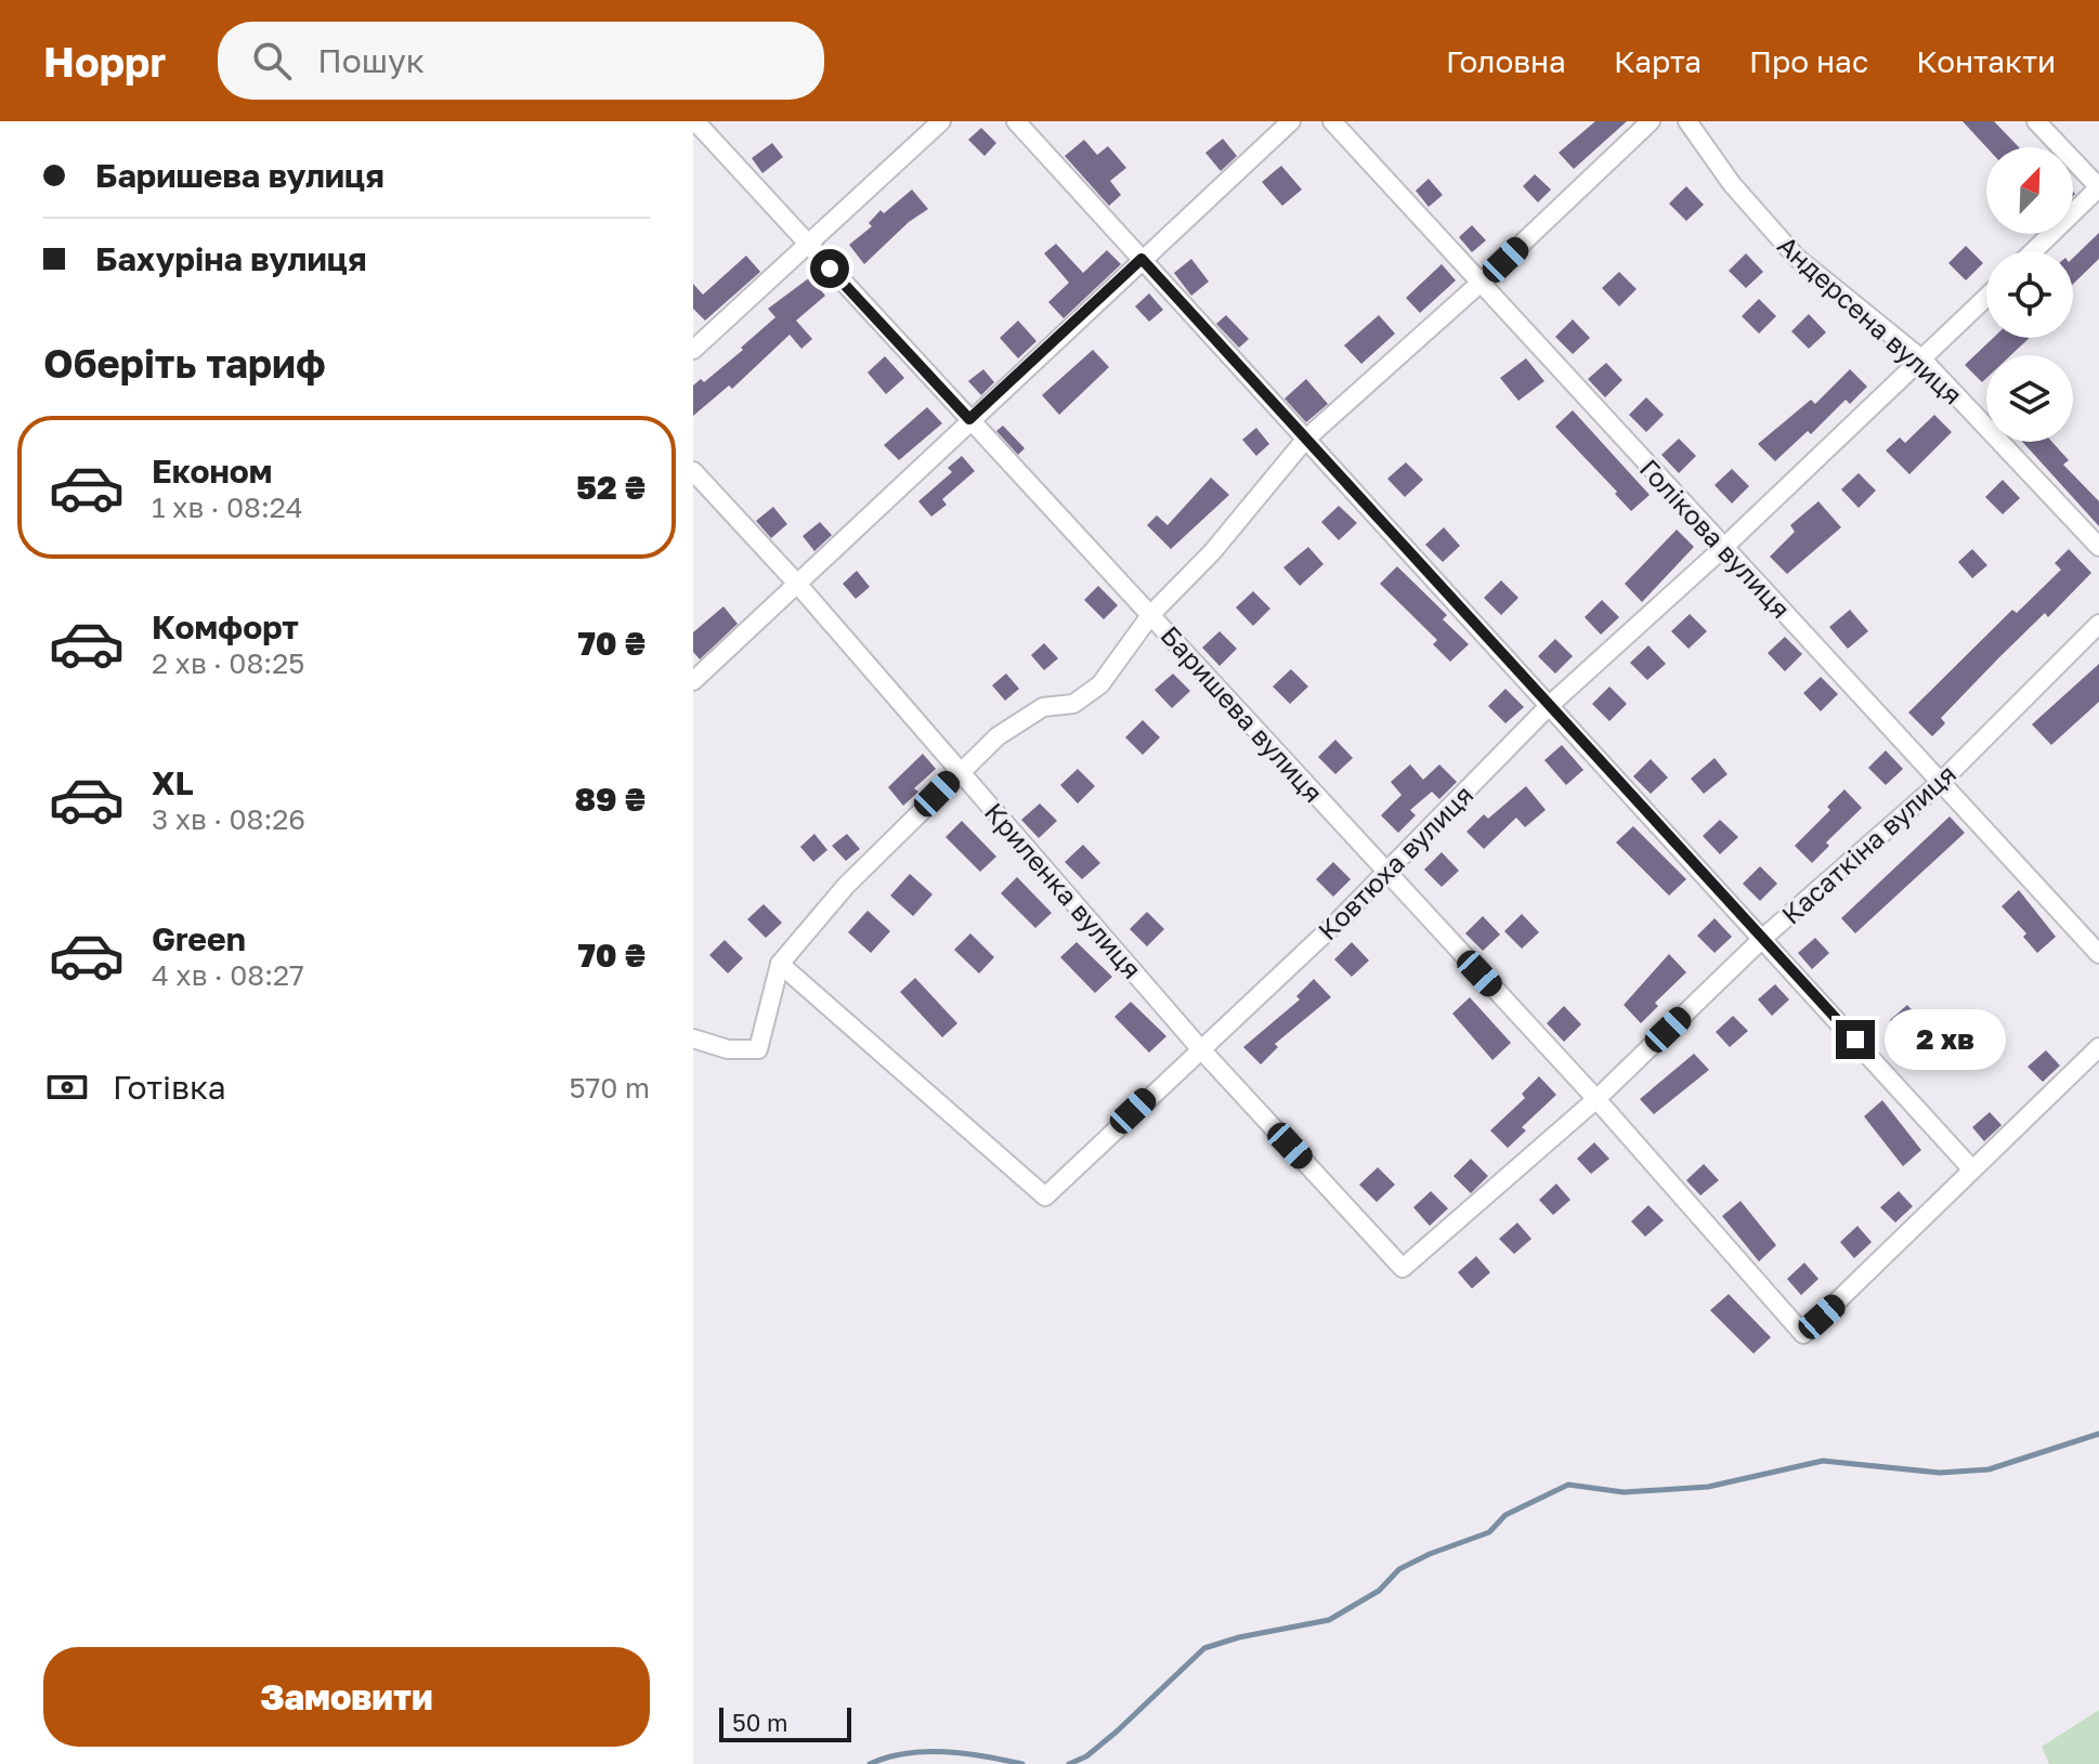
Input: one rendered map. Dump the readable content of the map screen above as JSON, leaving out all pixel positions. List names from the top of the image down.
{
  "streets": {
    "street": [
      "Андерсена вулиця",
      "Голікова вулиця",
      "Баришева вулиця",
      "Касаткіна вулиця",
      "Ковтюха вулиця",
      "Криленка вулиця"
    ]
  },
  "crossings": [
    ["Андерсена вулиця", "Ковтюха вулиця"],
    ["Голікова вулиця", "Касаткіна вулиця"],
    ["Голікова вулиця", "Ковтюха вулиця"],
    ["Баришева вулиця", "Касаткіна вулиця"],
    ["Баришева вулиця", "Ковтюха вулиця"],
    ["Касаткіна вулиця", "Криленка вулиця"],
    ["Ковтюха вулиця", "Криленка вулиця"]
  ],
  "scale_bar": "50 m",
  "north": "top right",
  "page": {
    "header": "Hoppr",
    "search": "Пошук",
    "nav": [
      "Головна",
      "Карта",
      "Про нас",
      "Контакти"
    ],
    "banner": ["Баришева вулиця", "Бахуріна вулиця"],
    "heading": "Оберіть тариф",
    "list": [
      {
        "name": "Економ",
        "note": "1 хв · 08:24",
        "value": "52 ₴"
      },
      {
        "name": "Комфорт",
        "note": "2 хв · 08:25",
        "value": "70 ₴"
      },
      {
        "name": "XL",
        "note": "3 хв · 08:26",
        "value": "89 ₴"
      },
      {
        "name": "Green",
        "note": "4 хв · 08:27",
        "value": "70 ₴"
      }
    ],
    "bubble": "2 хв",
    "pay": ["Готівка", "570 m"],
    "buttons": "Замовити",
    "scale": "50 m"
  }
}
